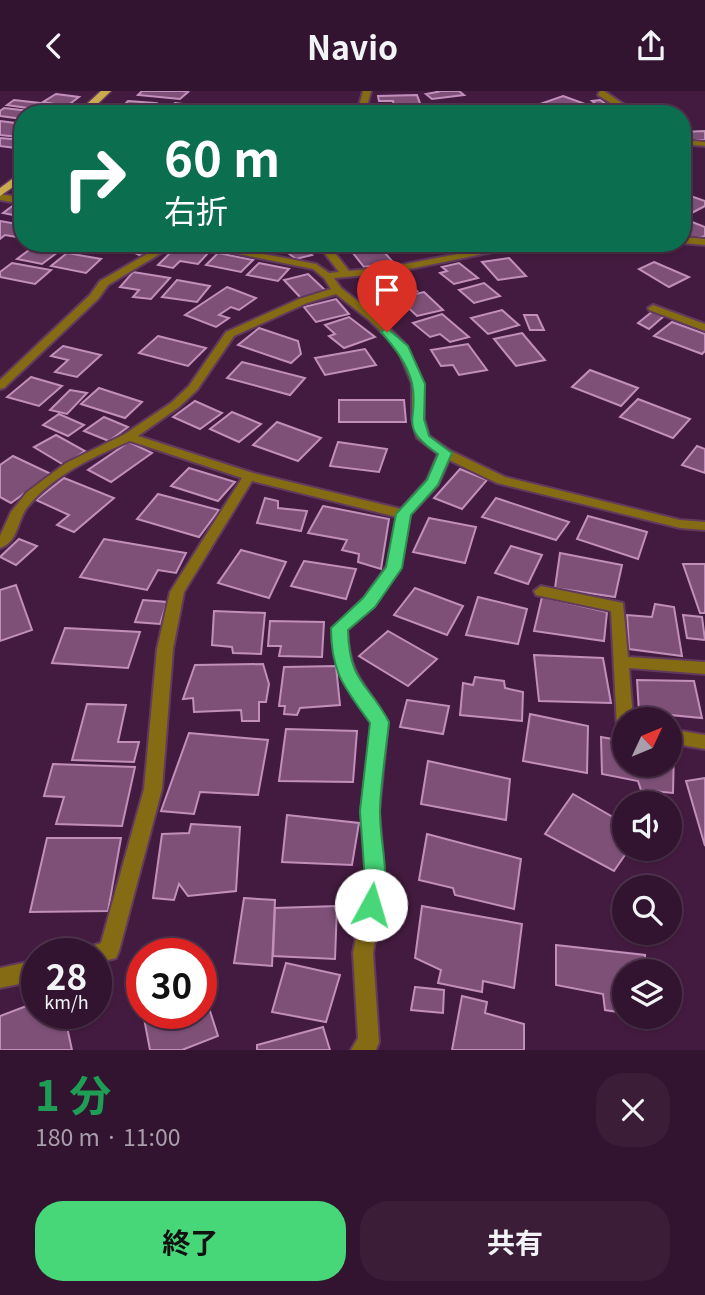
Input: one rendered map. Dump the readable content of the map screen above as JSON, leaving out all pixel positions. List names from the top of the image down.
{
  "north": "top right",
  "page": {
    "header": "Navio",
    "turn": ["60 m", "右折"],
    "speed": "28 km/h",
    "limit": "30",
    "heading": ["1 分", "180 m · 11:00"],
    "buttons": ["終了", "共有"]
  }
}
